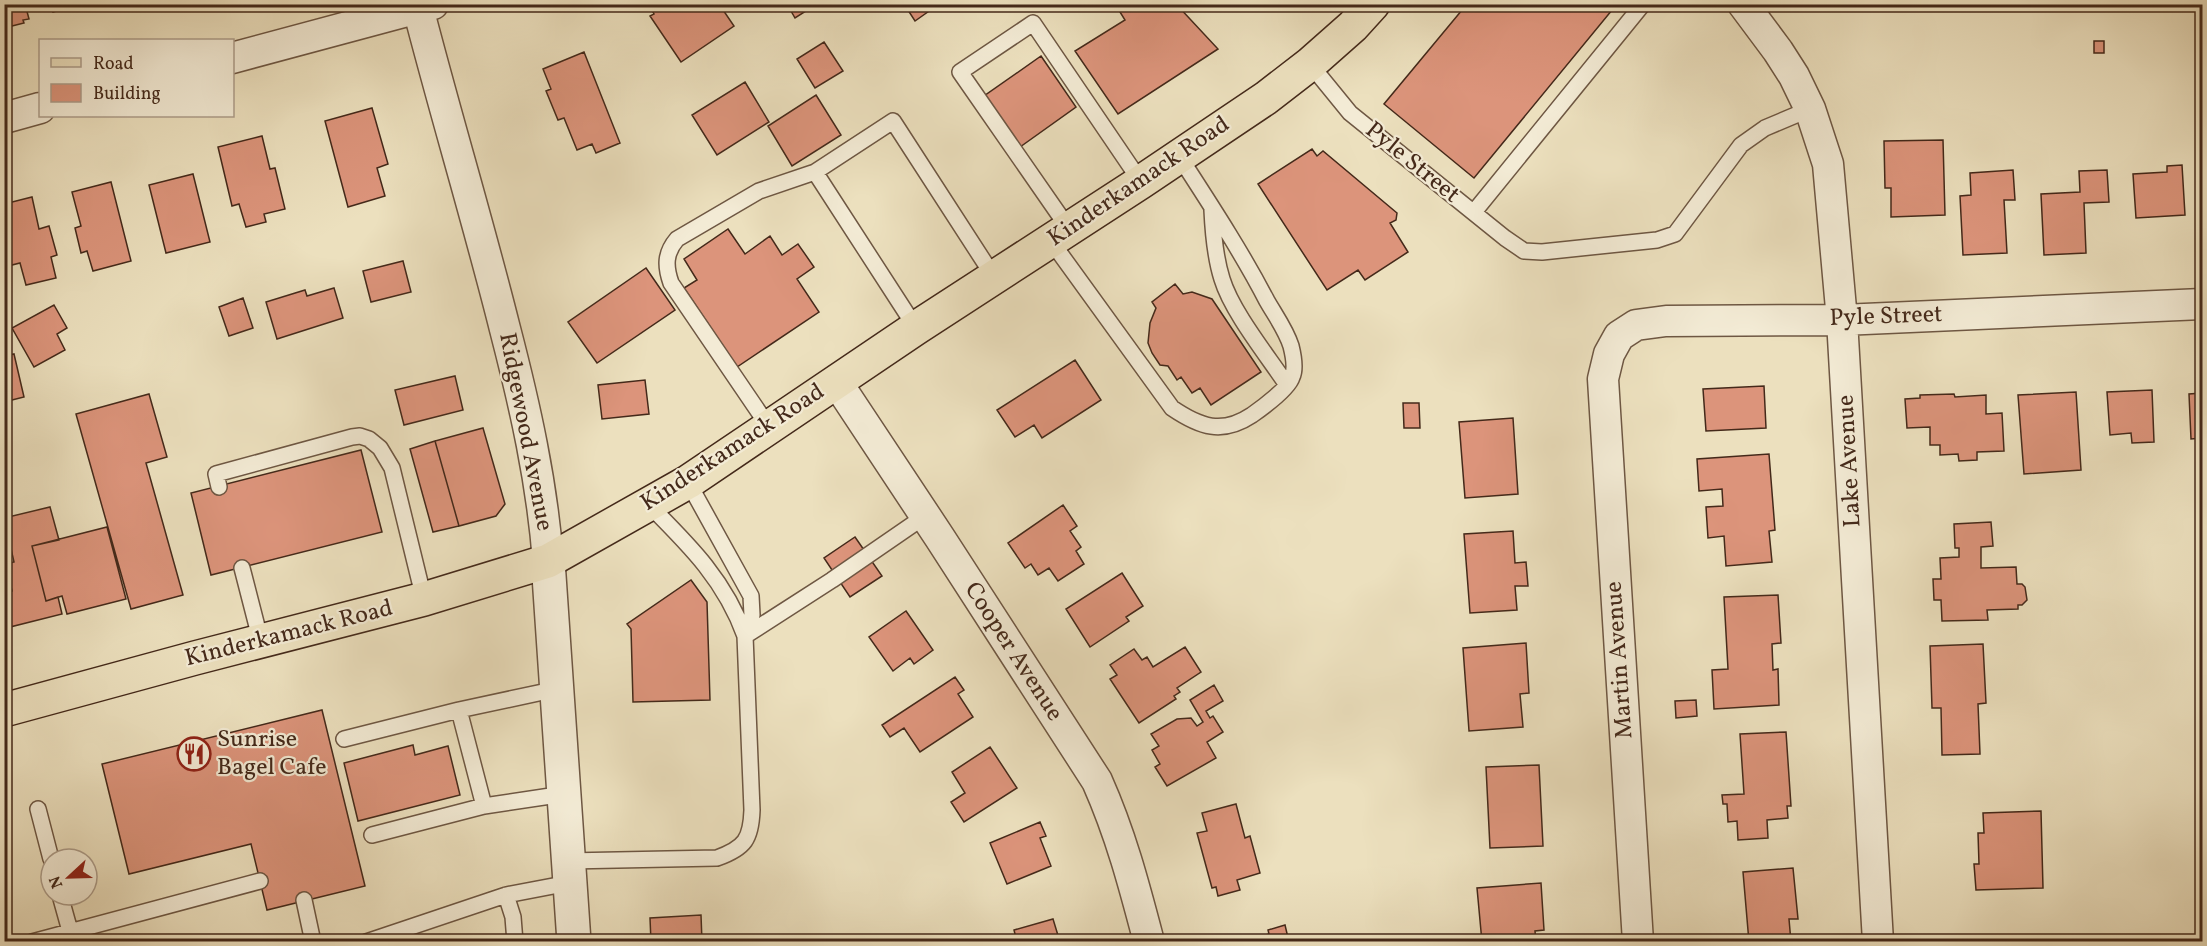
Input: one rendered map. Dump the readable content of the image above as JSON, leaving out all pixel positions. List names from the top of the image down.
{
  "streets": {
    "main road": ["Kinderkamack Road"],
    "street": [
      "Pyle Street",
      "Ridgewood Avenue",
      "Lake Avenue",
      "Cooper Avenue",
      "Martin Avenue"
    ]
  },
  "crossings": [
    ["Pyle Street", "Kinderkamack Road"],
    ["Pyle Street", "Lake Avenue"],
    ["Pyle Street", "Martin Avenue"],
    ["Kinderkamack Road", "Ridgewood Avenue"],
    ["Kinderkamack Road", "Cooper Avenue"]
  ],
  "places": {
    "restaurant": ["Sunrise Bagel Cafe"]
  },
  "legend": ["Road", "Building"],
  "north": "left"
}
